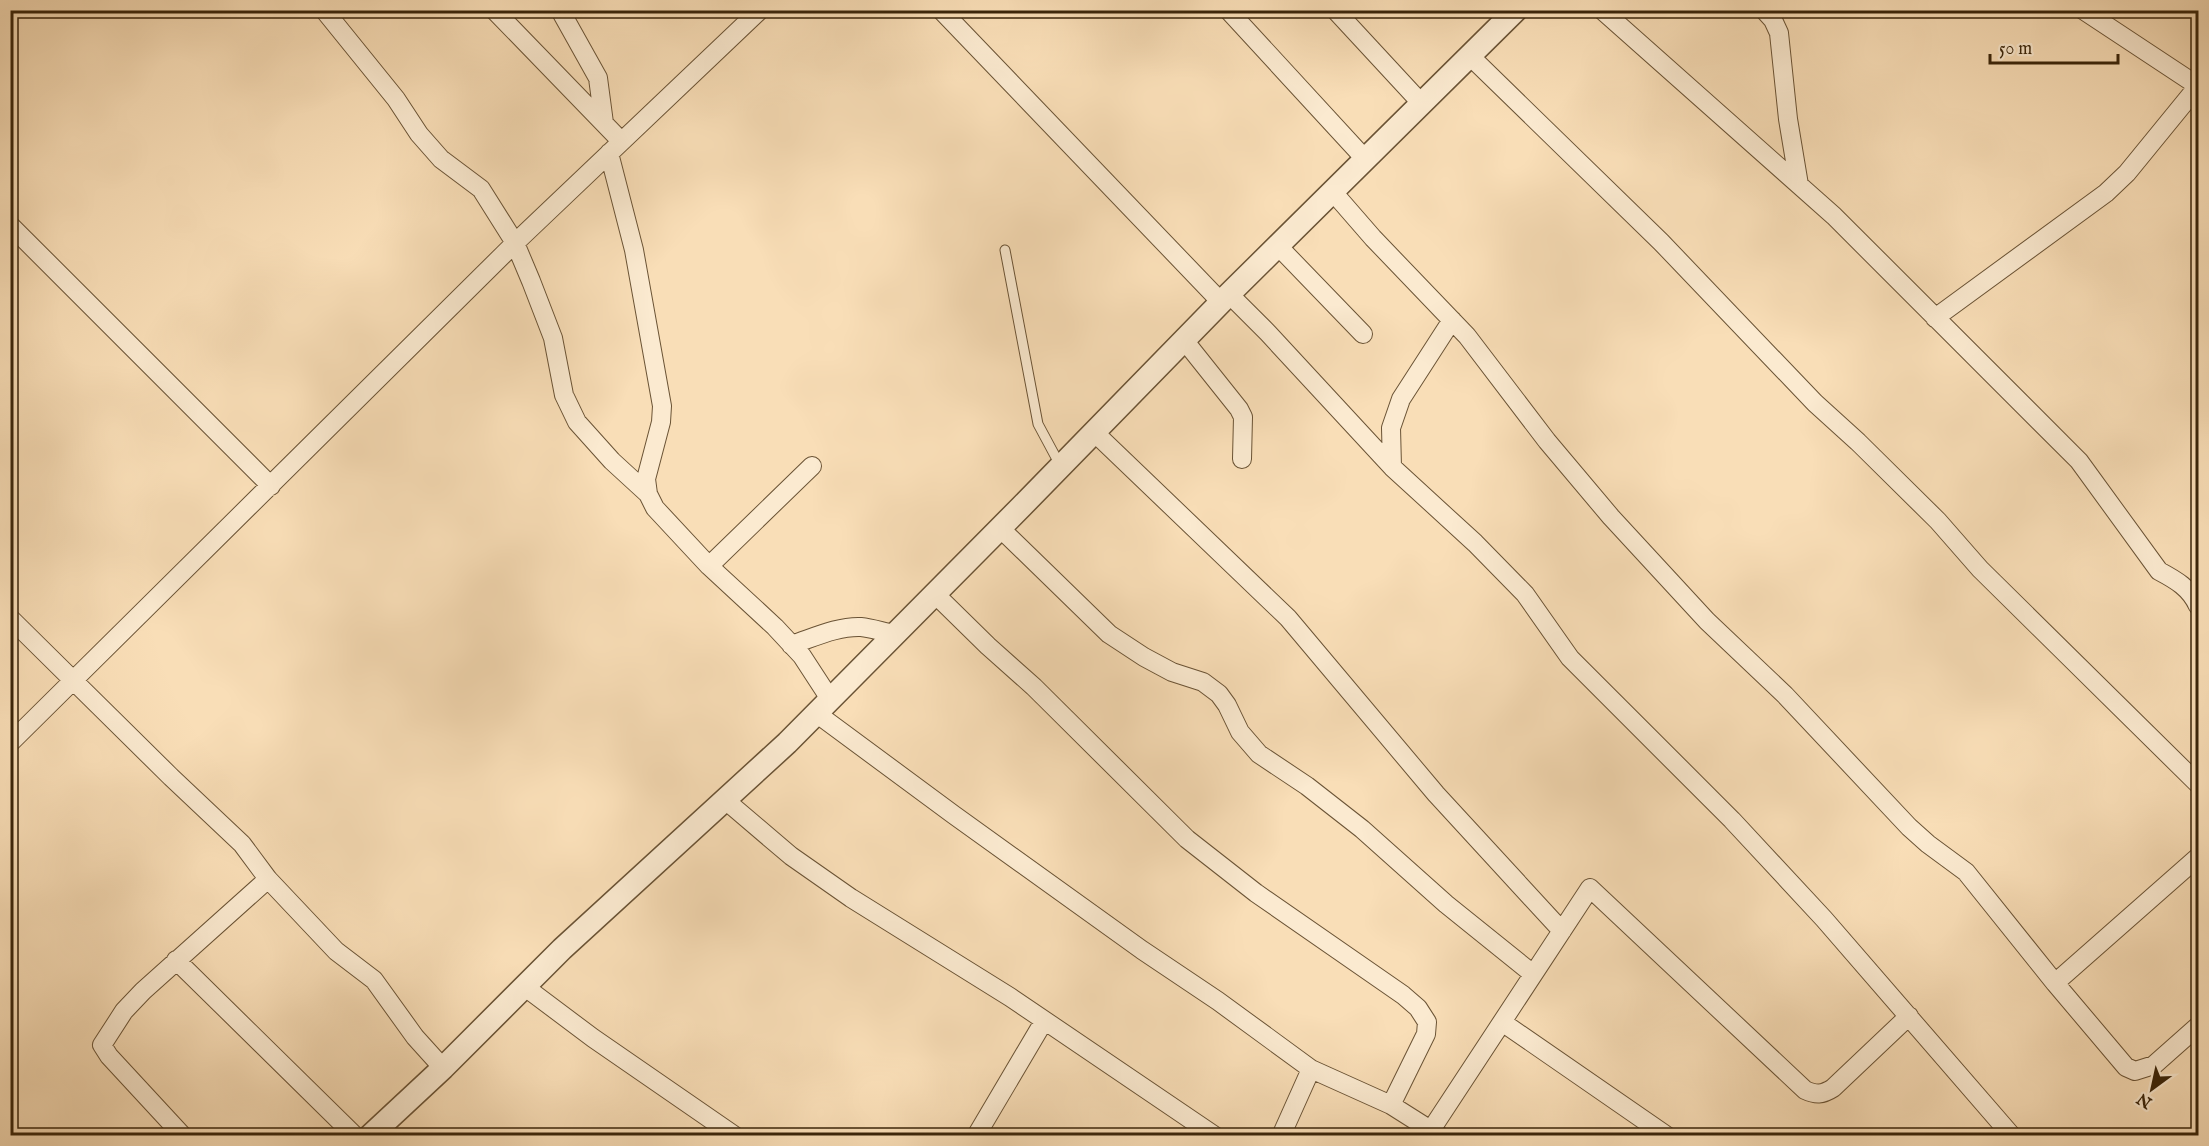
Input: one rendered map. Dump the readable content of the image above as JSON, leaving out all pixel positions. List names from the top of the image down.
{
  "scale_bar": "50 m",
  "north": "bottom left"
}
